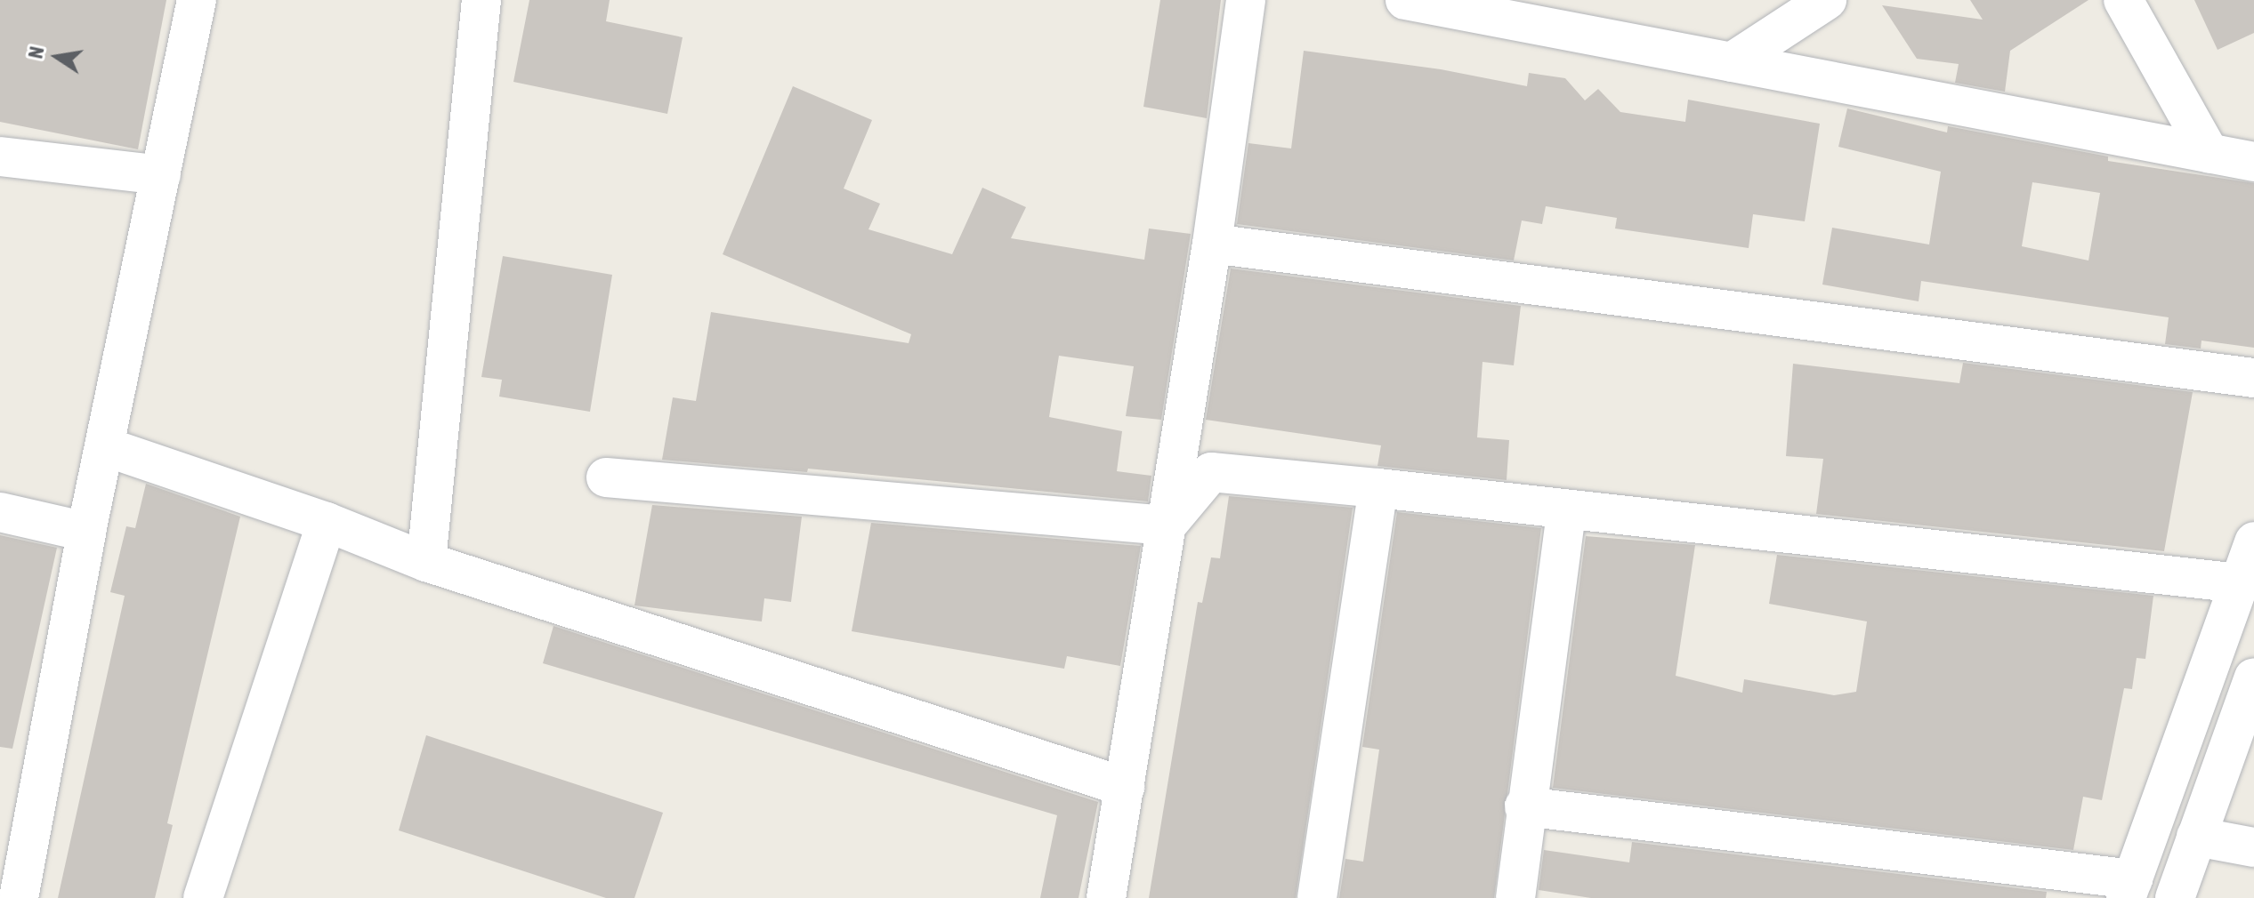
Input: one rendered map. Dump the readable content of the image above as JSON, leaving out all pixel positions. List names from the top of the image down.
{
  "north": "left"
}
